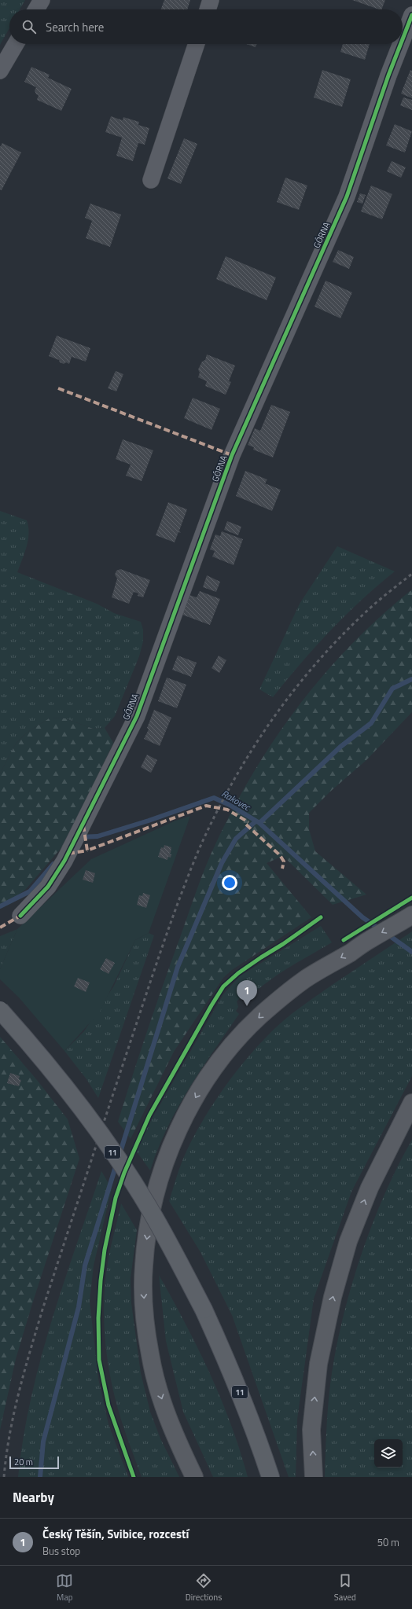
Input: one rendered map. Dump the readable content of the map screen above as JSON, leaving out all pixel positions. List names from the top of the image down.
{
  "streets": {
    "main road": ["11"],
    "street": ["GÓRNA"]
  },
  "water": ["Rakovec"],
  "scale_bar": "20 m",
  "page": {
    "search": "Search here",
    "pins": "1",
    "scale": "20 m",
    "heading": "Nearby",
    "list": [
      {
        "mark": "1",
        "name": "Český Těšín, Svibice, rozcestí",
        "note": "Bus stop",
        "value": "50 m"
      }
    ],
    "nav": ["Map", "Directions", "Saved"]
  }
}
